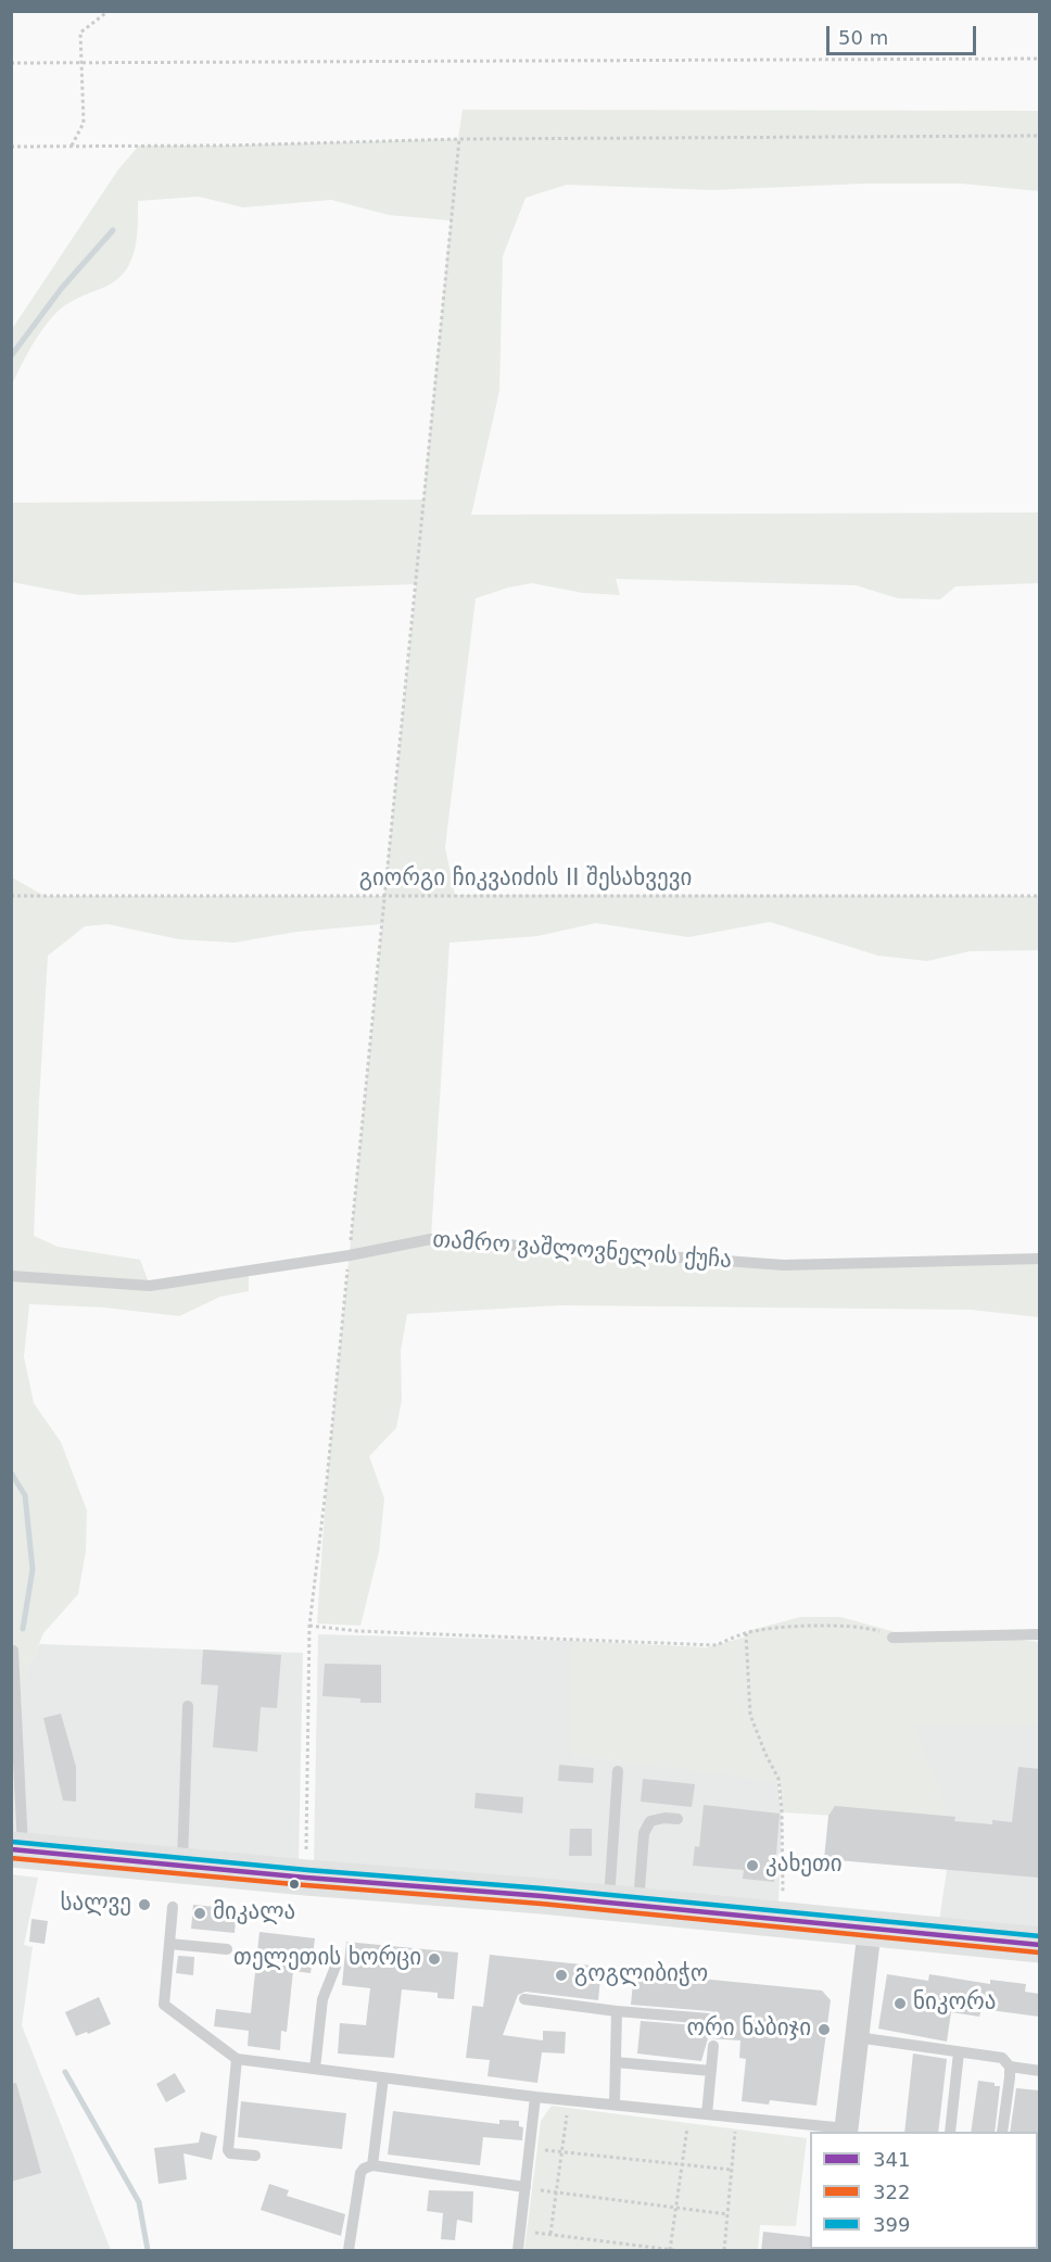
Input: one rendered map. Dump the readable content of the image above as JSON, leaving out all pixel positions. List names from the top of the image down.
{
  "streets": {
    "lane": ["თამრო ვაშლოვნელის ქუჩა"],
    "path": ["გიორგი ჩიკვაიძის II შესახვევი"]
  },
  "places": [
    "კახეთი",
    "სალვე",
    "მიკალა",
    "თელეთის ხორცი",
    "გოგლიბიჭო",
    "ნიკორა",
    "ორი ნაბიჯი"
  ],
  "lines": ["transit line 399", "transit line 341", "transit line 322"],
  "legend": ["341", "322", "399"],
  "scale_bar": "50 m"
}
